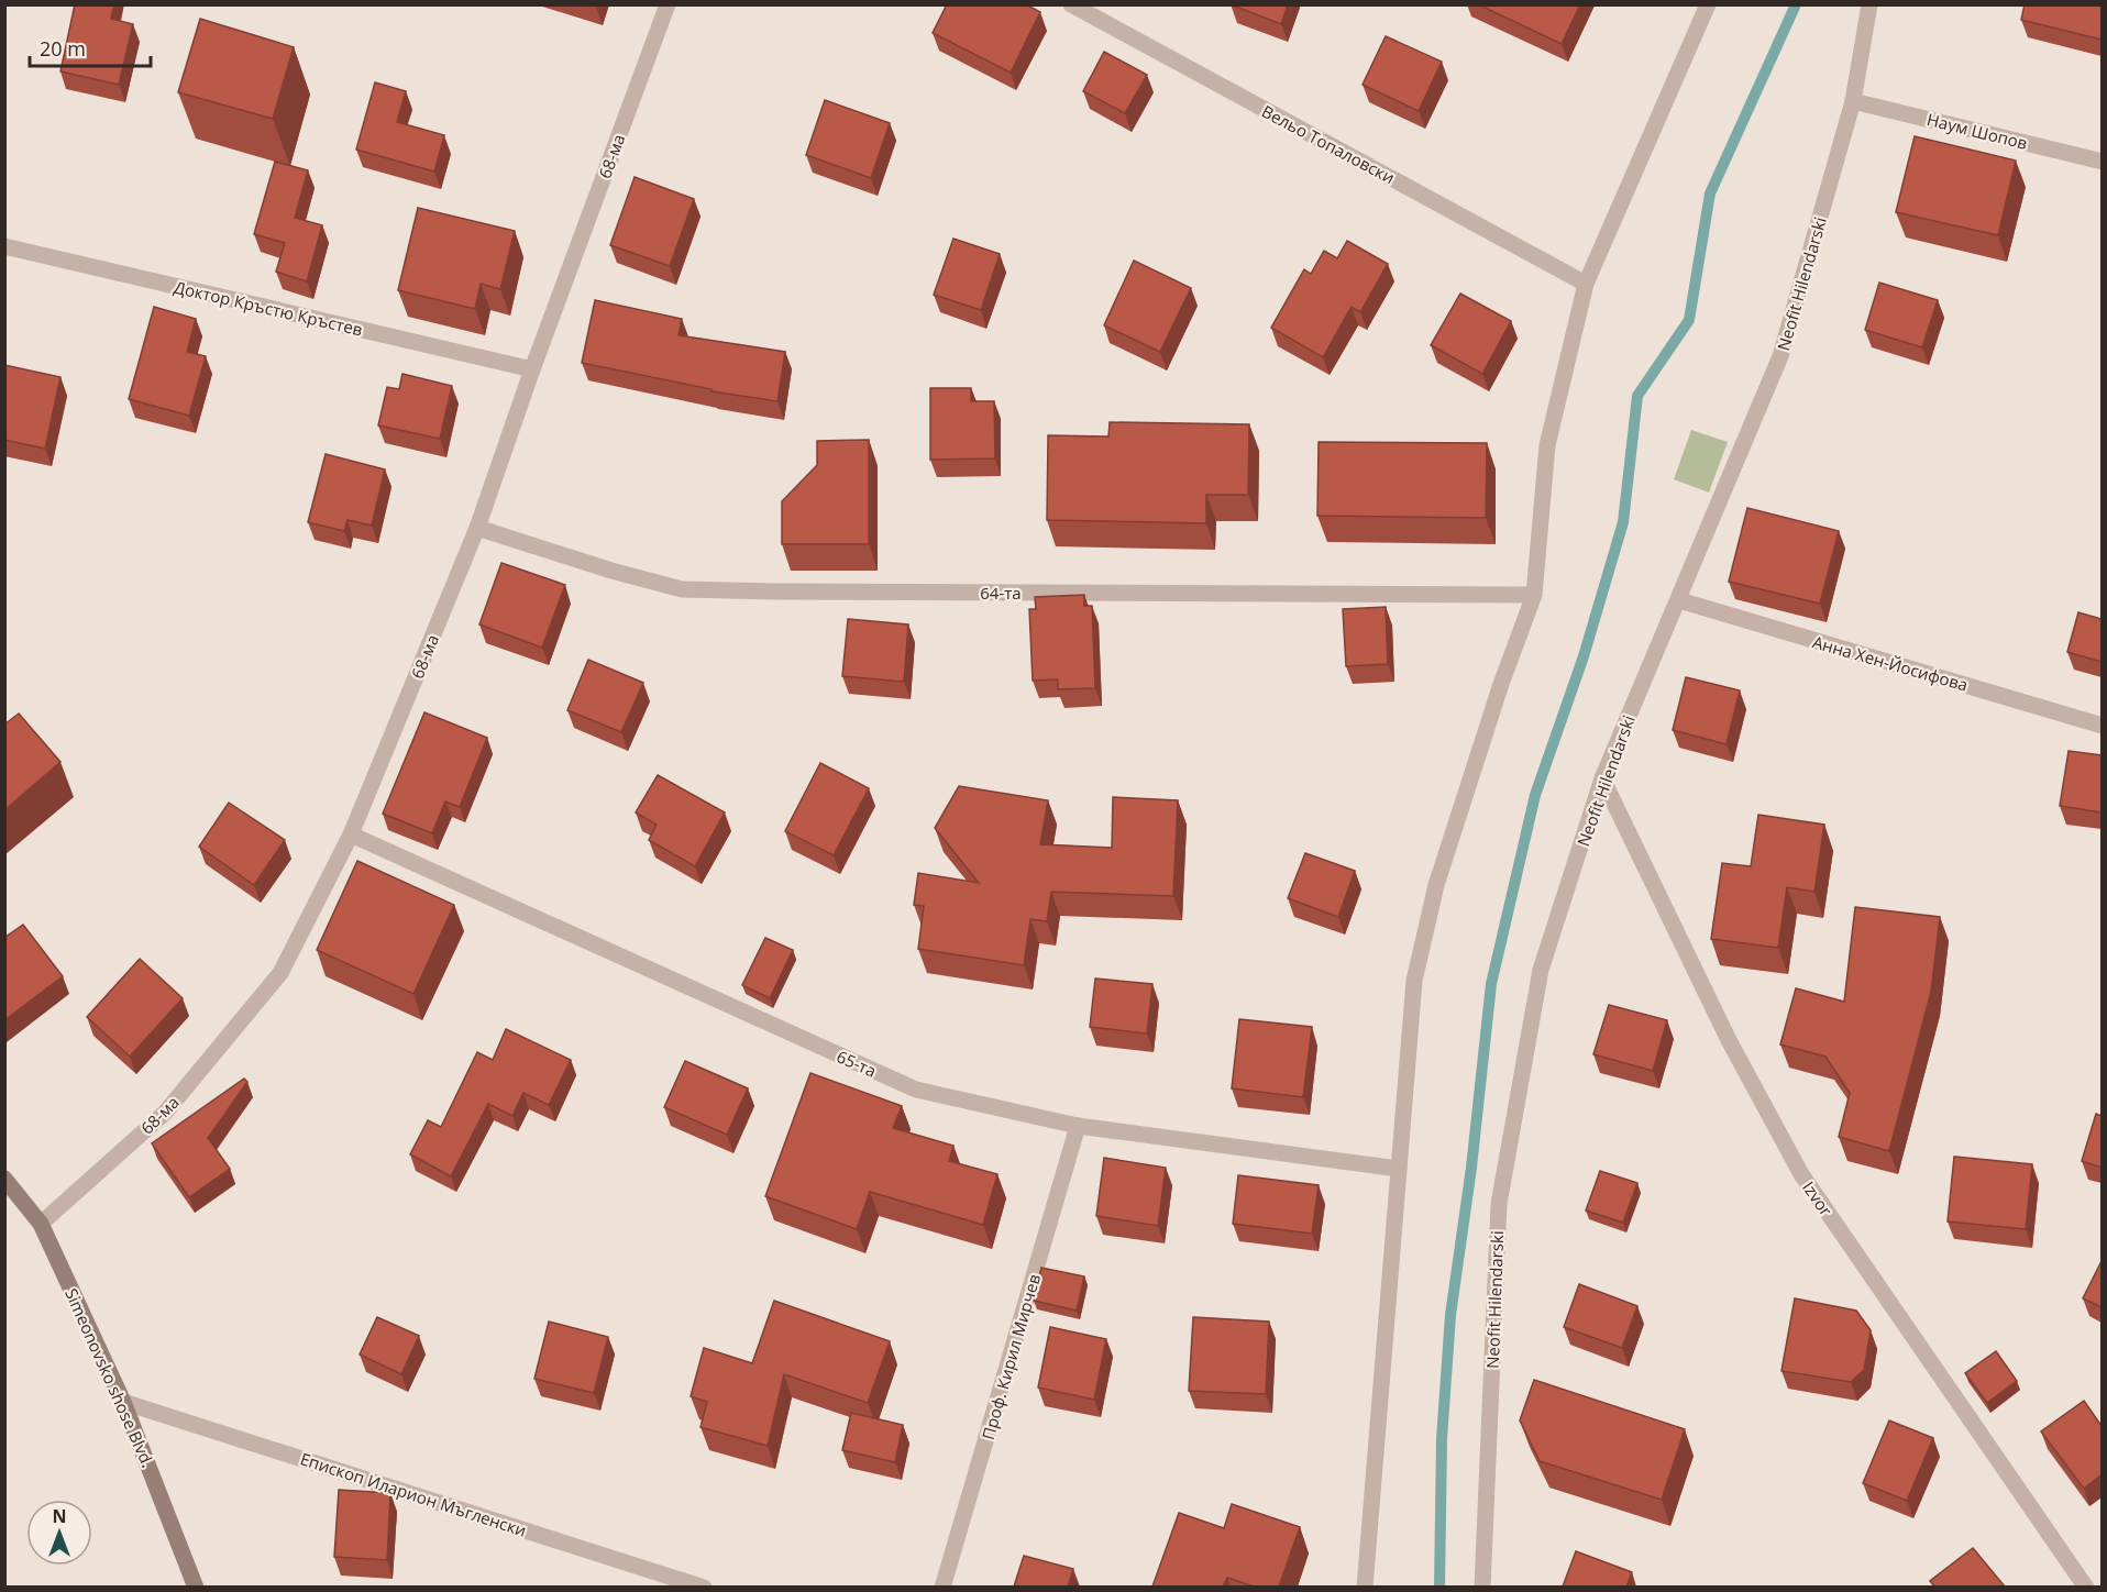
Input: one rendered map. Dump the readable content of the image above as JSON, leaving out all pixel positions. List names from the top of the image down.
{
  "streets": {
    "street": [
      "Наум Шопов",
      "Вельо Топаловски",
      "68-ма",
      "Neofit Hilendarski",
      "Доктор Кръстю Кръстев",
      "64-та",
      "Анна Хен-Йосифова",
      "65-та",
      "Izvor",
      "Проф. Кирил Мирчев",
      "Simeonovsko shose Blvd.",
      "Епископ Иларион Мъгленски"
    ]
  },
  "crossings": [
    ["Наум Шопов", "Neofit Hilendarski"],
    ["68-ма", "Доктор Кръстю Кръстев"],
    ["68-ма", "64-та"],
    ["68-ма", "65-та"],
    ["68-ма", "Simeonovsko shose Blvd."],
    ["Neofit Hilendarski", "Анна Хен-Йосифова"],
    ["Neofit Hilendarski", "Izvor"],
    ["65-та", "Проф. Кирил Мирчев"],
    ["Simeonovsko shose Blvd.", "Епископ Иларион Мъгленски"]
  ],
  "scale_bar": "20 m",
  "north": "top"
}
